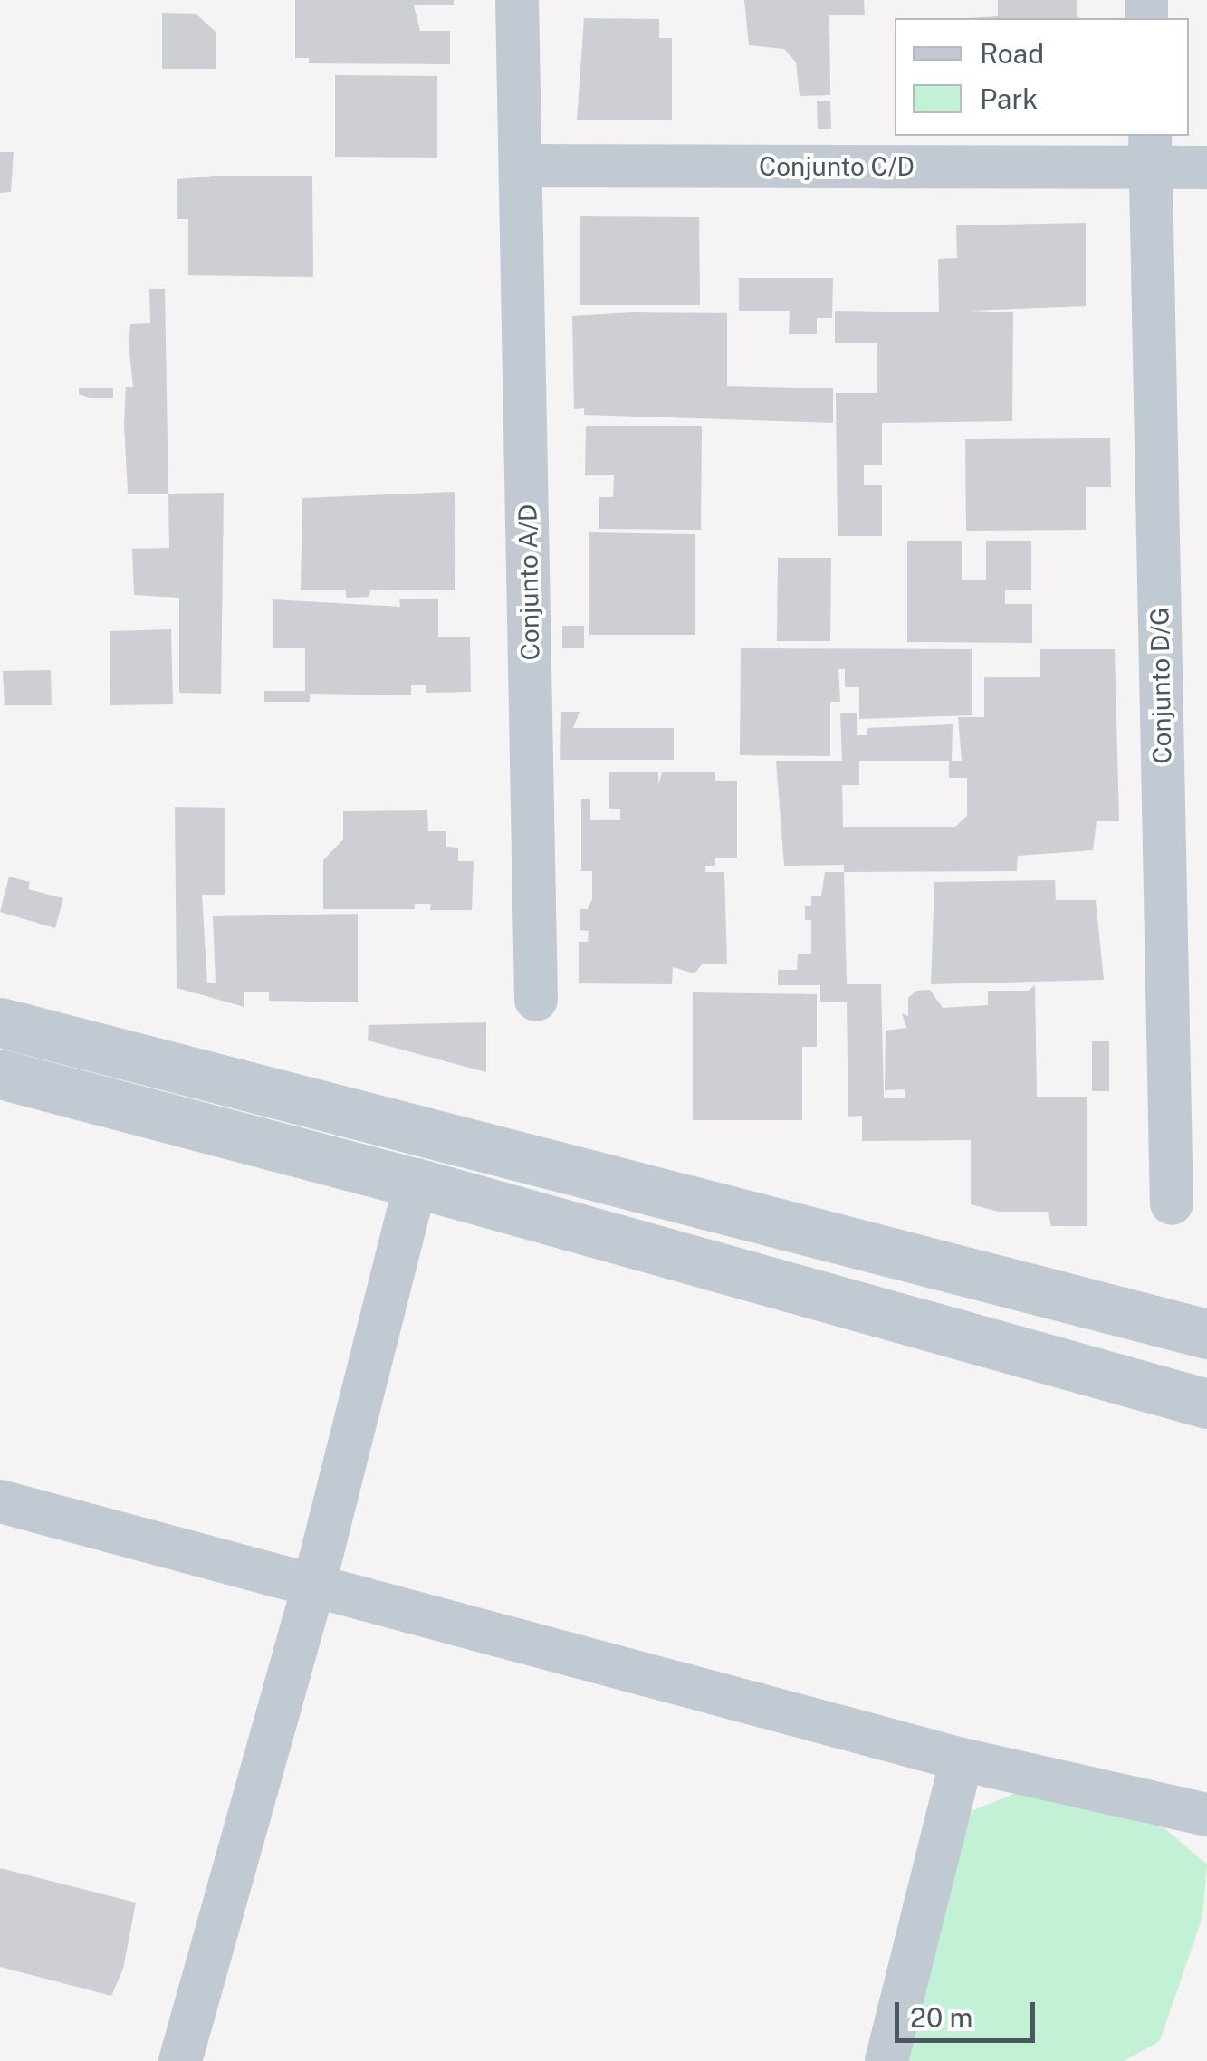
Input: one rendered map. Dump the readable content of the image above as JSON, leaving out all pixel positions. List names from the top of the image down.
{
  "streets": {
    "street": ["Conjunto C/D", "Conjunto A/D", "Conjunto D/G"]
  },
  "crossings": [
    ["Conjunto C/D", "Conjunto A/D"],
    ["Conjunto C/D", "Conjunto D/G"]
  ],
  "legend": ["Road", "Park"],
  "scale_bar": "20 m"
}
